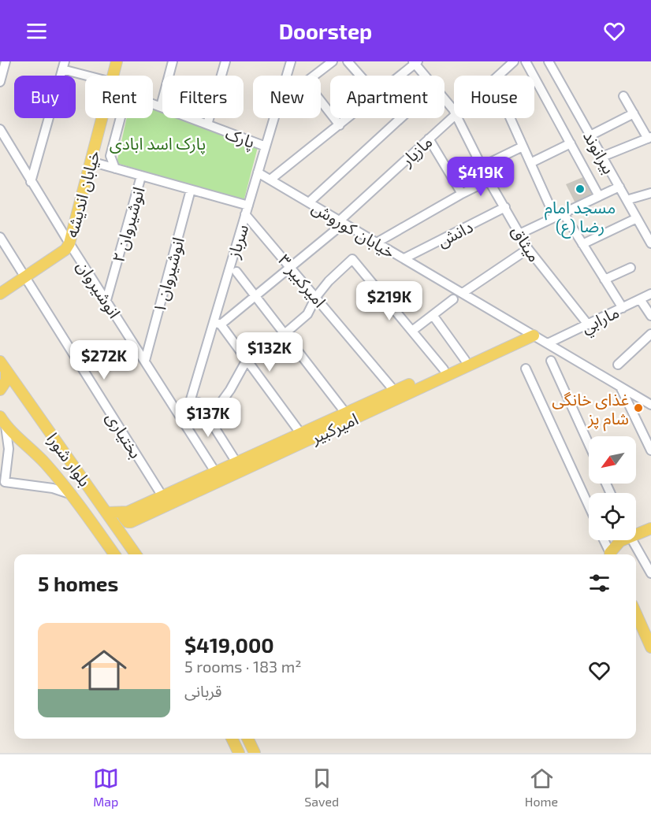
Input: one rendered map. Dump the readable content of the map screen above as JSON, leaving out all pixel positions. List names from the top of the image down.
{
  "streets": {
    "main road": ["خیابان اندیشه", "امیرکبیر", "بلوار شورا"],
    "street": [
      "پارک",
      "مازیار",
      "بیرانوند",
      "انوشیروان ۲",
      "خیابان کوروش",
      "دانش",
      "سرباز",
      "میثاق",
      "انوشیروان ۱",
      "امیرکبیر ۳",
      "انوشیروان",
      "مارابي",
      "بختیاری"
    ]
  },
  "crossings": [
    ["پارک", "سرباز"],
    ["مازیار", "خیابان کوروش"],
    ["خیابان اندیشه", "انوشیروان"],
    ["خیابان اندیشه", "بختیاری"],
    ["انوشیروان ۲", "انوشیروان"],
    ["خیابان کوروش", "دانش"],
    ["خیابان کوروش", "سرباز"],
    ["خیابان کوروش", "مارابي"],
    ["خیابان کوروش", "امیرکبیر"],
    ["دانش", "میثاق"],
    ["سرباز", "امیرکبیر ۳"],
    ["سرباز", "انوشیروان"],
    ["میثاق", "مارابي"],
    ["انوشیروان ۱", "انوشیروان"],
    ["امیرکبیر ۳", "امیرکبیر"],
    ["انوشیروان", "امیرکبیر"],
    ["امیرکبیر", "بختیاری"]
  ],
  "parks": ["پارک اسد ابادی"],
  "places": ["مسجد امام رضا (ع)", "غذای خانگی شام پز"],
  "north": "bottom left",
  "page": {
    "header": "Doorstep",
    "chip": [
      "Buy",
      "Rent",
      "Filters",
      "New",
      "Apartment",
      "House"
    ],
    "price": [
      "$419K",
      "$219K",
      "$132K",
      "$272K",
      "$137K"
    ],
    "heading": "5 homes",
    "list": [
      {
        "name": "$419,000",
        "note": "5 rooms · 183 m² · قربانی"
      }
    ],
    "tabs": ["Map", "Saved", "Home"]
  }
}
